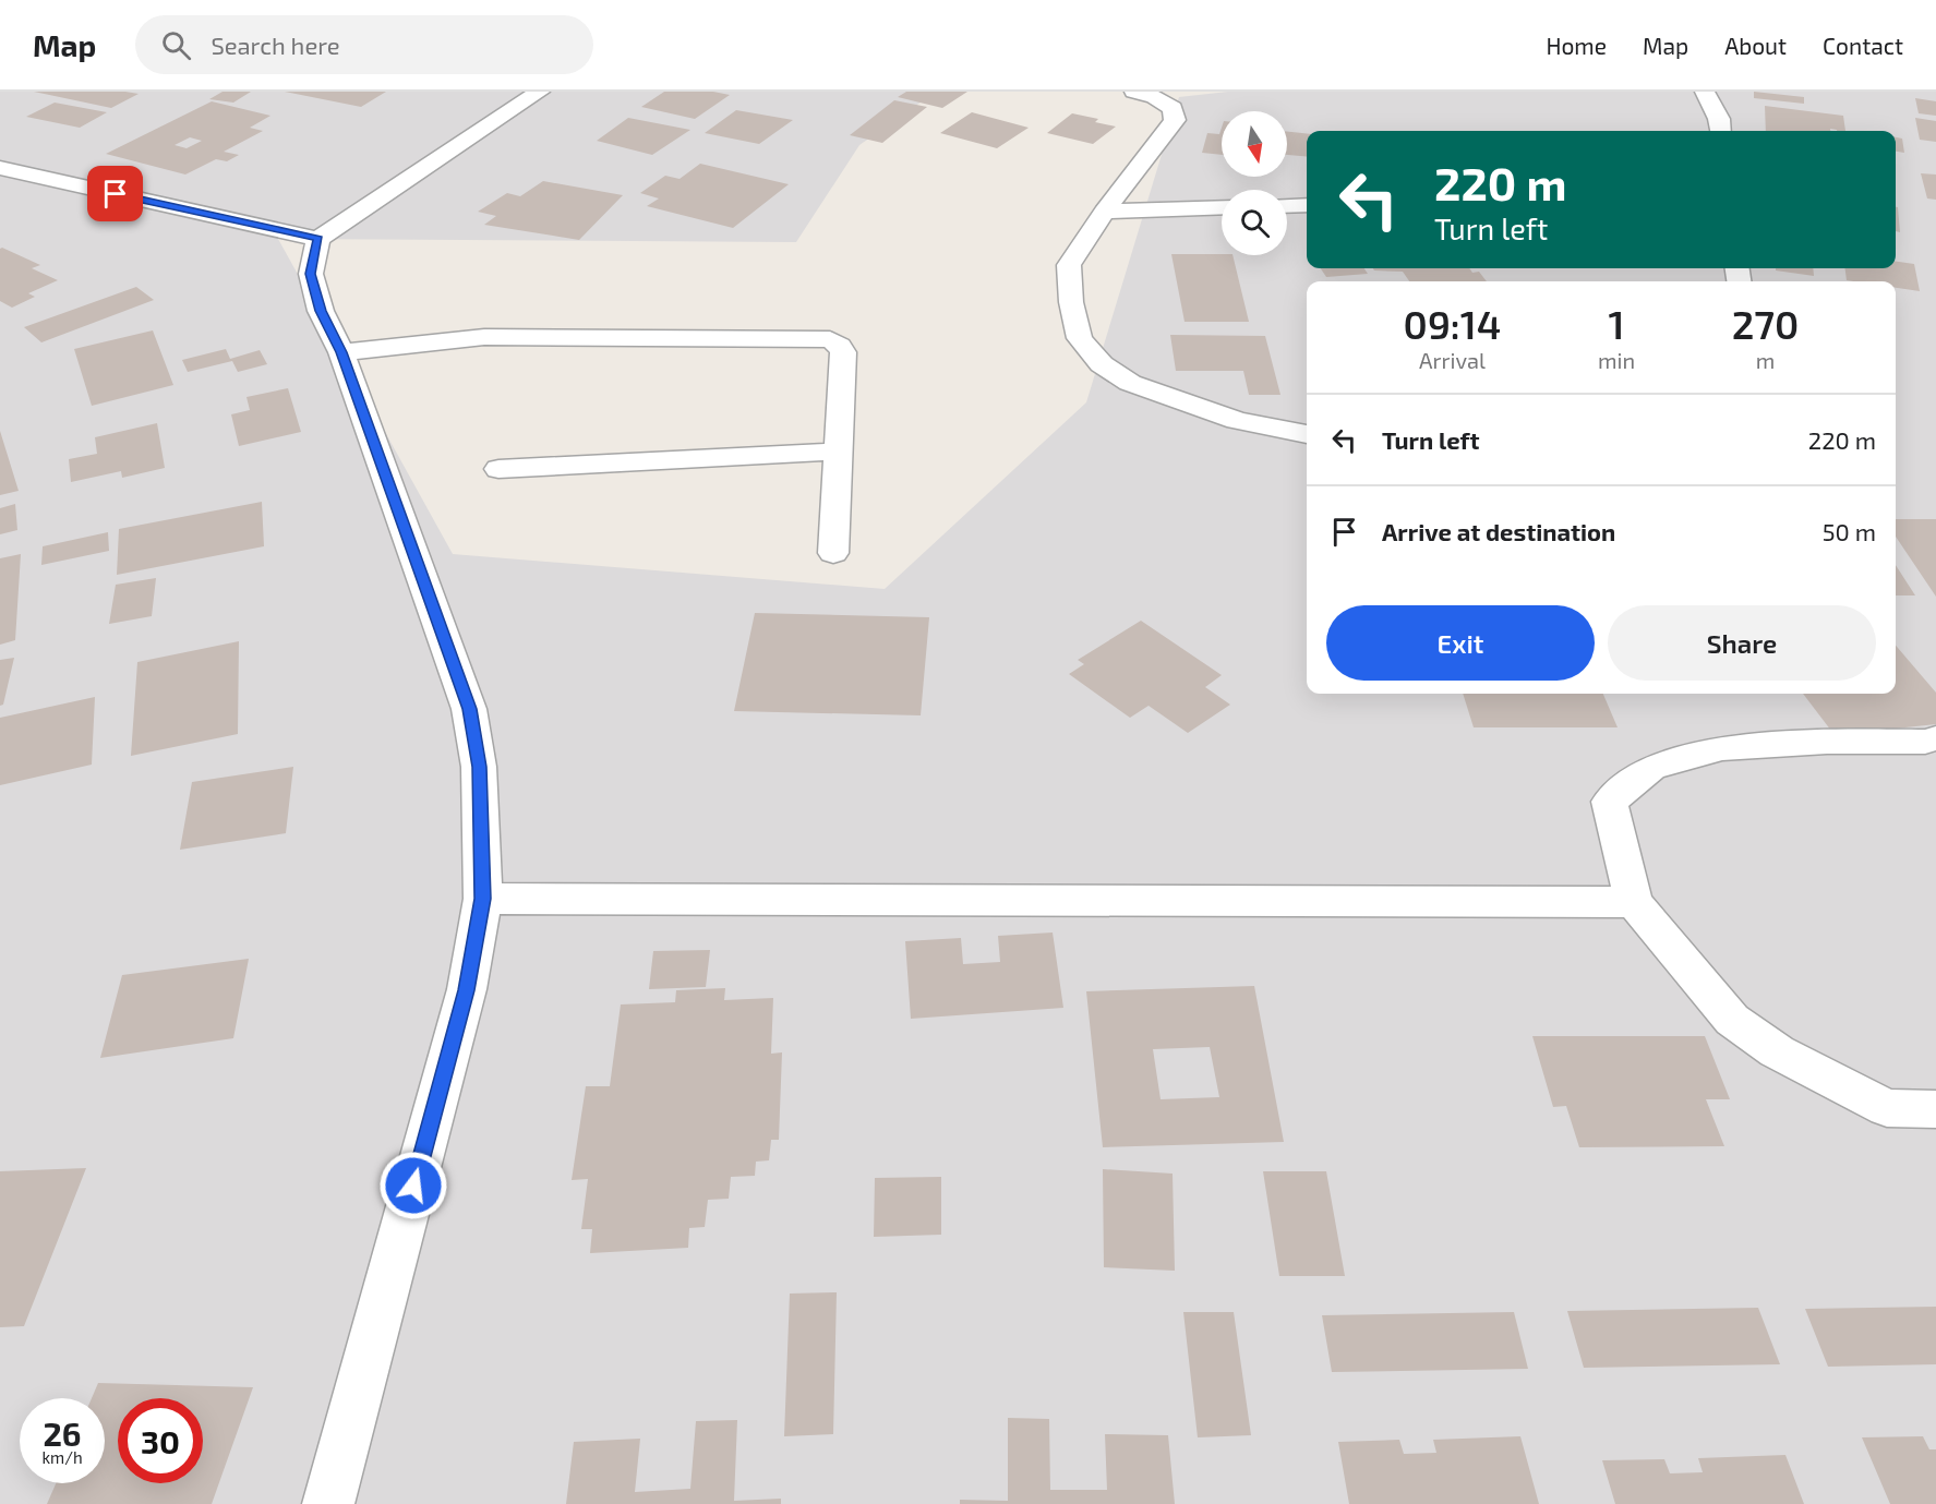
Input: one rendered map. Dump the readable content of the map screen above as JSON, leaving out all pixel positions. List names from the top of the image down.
{
  "north": "bottom",
  "page": {
    "header": "Map",
    "search": "Search here",
    "nav": [
      "Home",
      "Map",
      "About",
      "Contact"
    ],
    "turn": ["220 m", "Turn left"],
    "eta": [
      "09:14",
      "Arrival",
      "1",
      "min",
      "270",
      "m"
    ],
    "list": [
      {
        "name": "Turn left",
        "value": "220 m"
      },
      {
        "name": "Arrive at destination",
        "value": "50 m"
      }
    ],
    "buttons": ["Exit", "Share"],
    "speed": "26 km/h",
    "limit": "30"
  }
}
